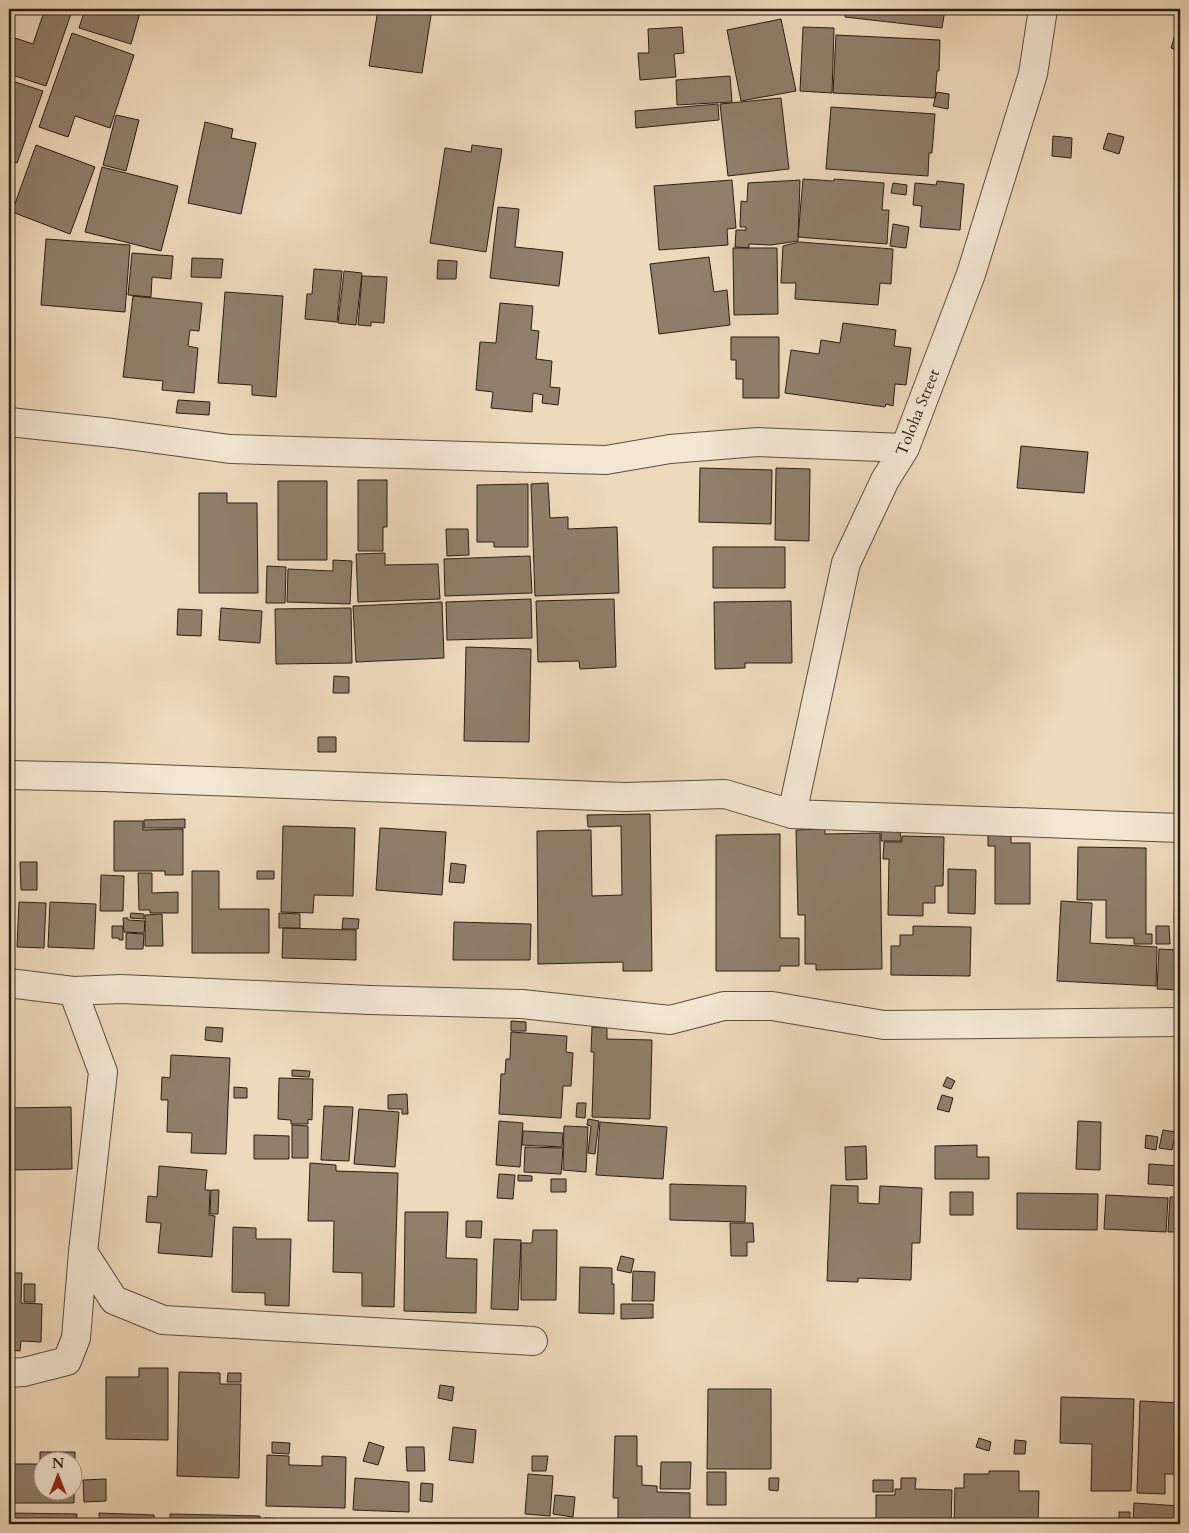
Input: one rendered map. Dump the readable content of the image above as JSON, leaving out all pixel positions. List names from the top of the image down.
{
  "streets": {
    "street": ["Toloha Street"]
  },
  "north": "top"
}
